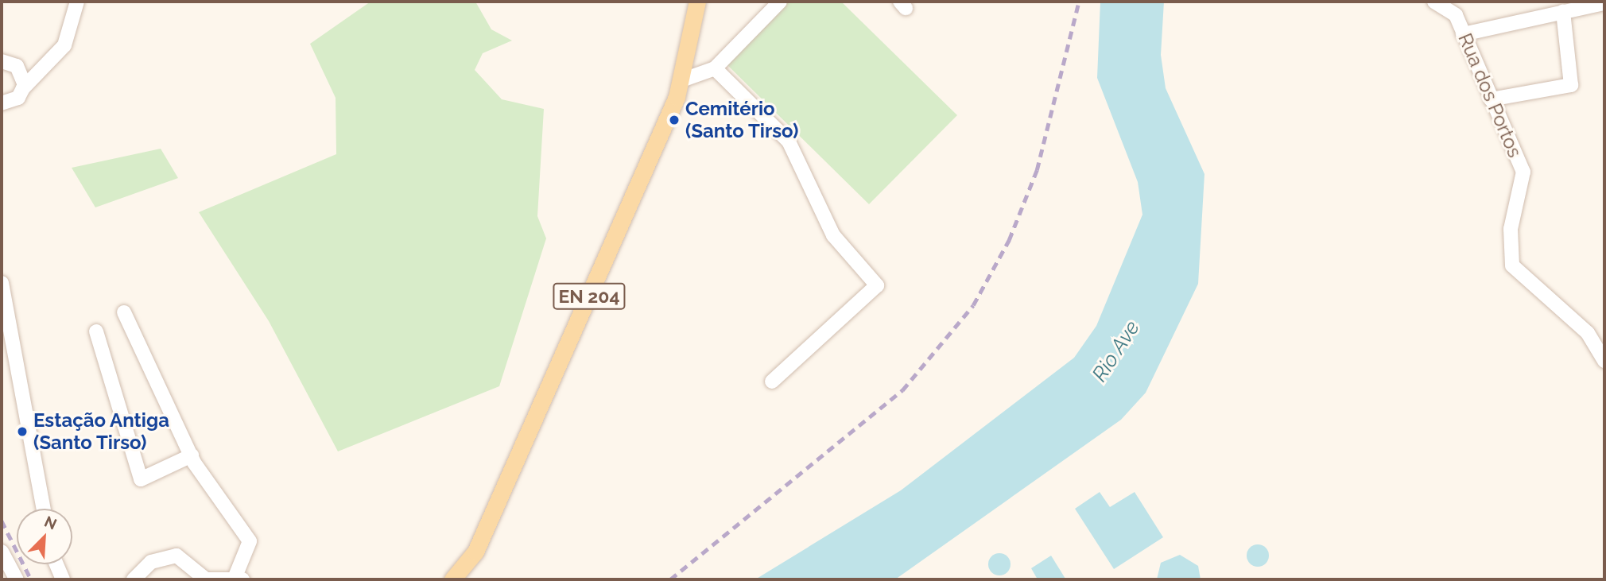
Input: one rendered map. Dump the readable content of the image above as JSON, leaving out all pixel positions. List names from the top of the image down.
{
  "streets": {
    "main road": ["EN 204"],
    "street": ["Rua dos Portos"]
  },
  "water": ["Rio Ave"],
  "places": ["Cemitério (Santo Tirso)", "Estação Antiga (Santo Tirso)"],
  "north": "top right"
}
